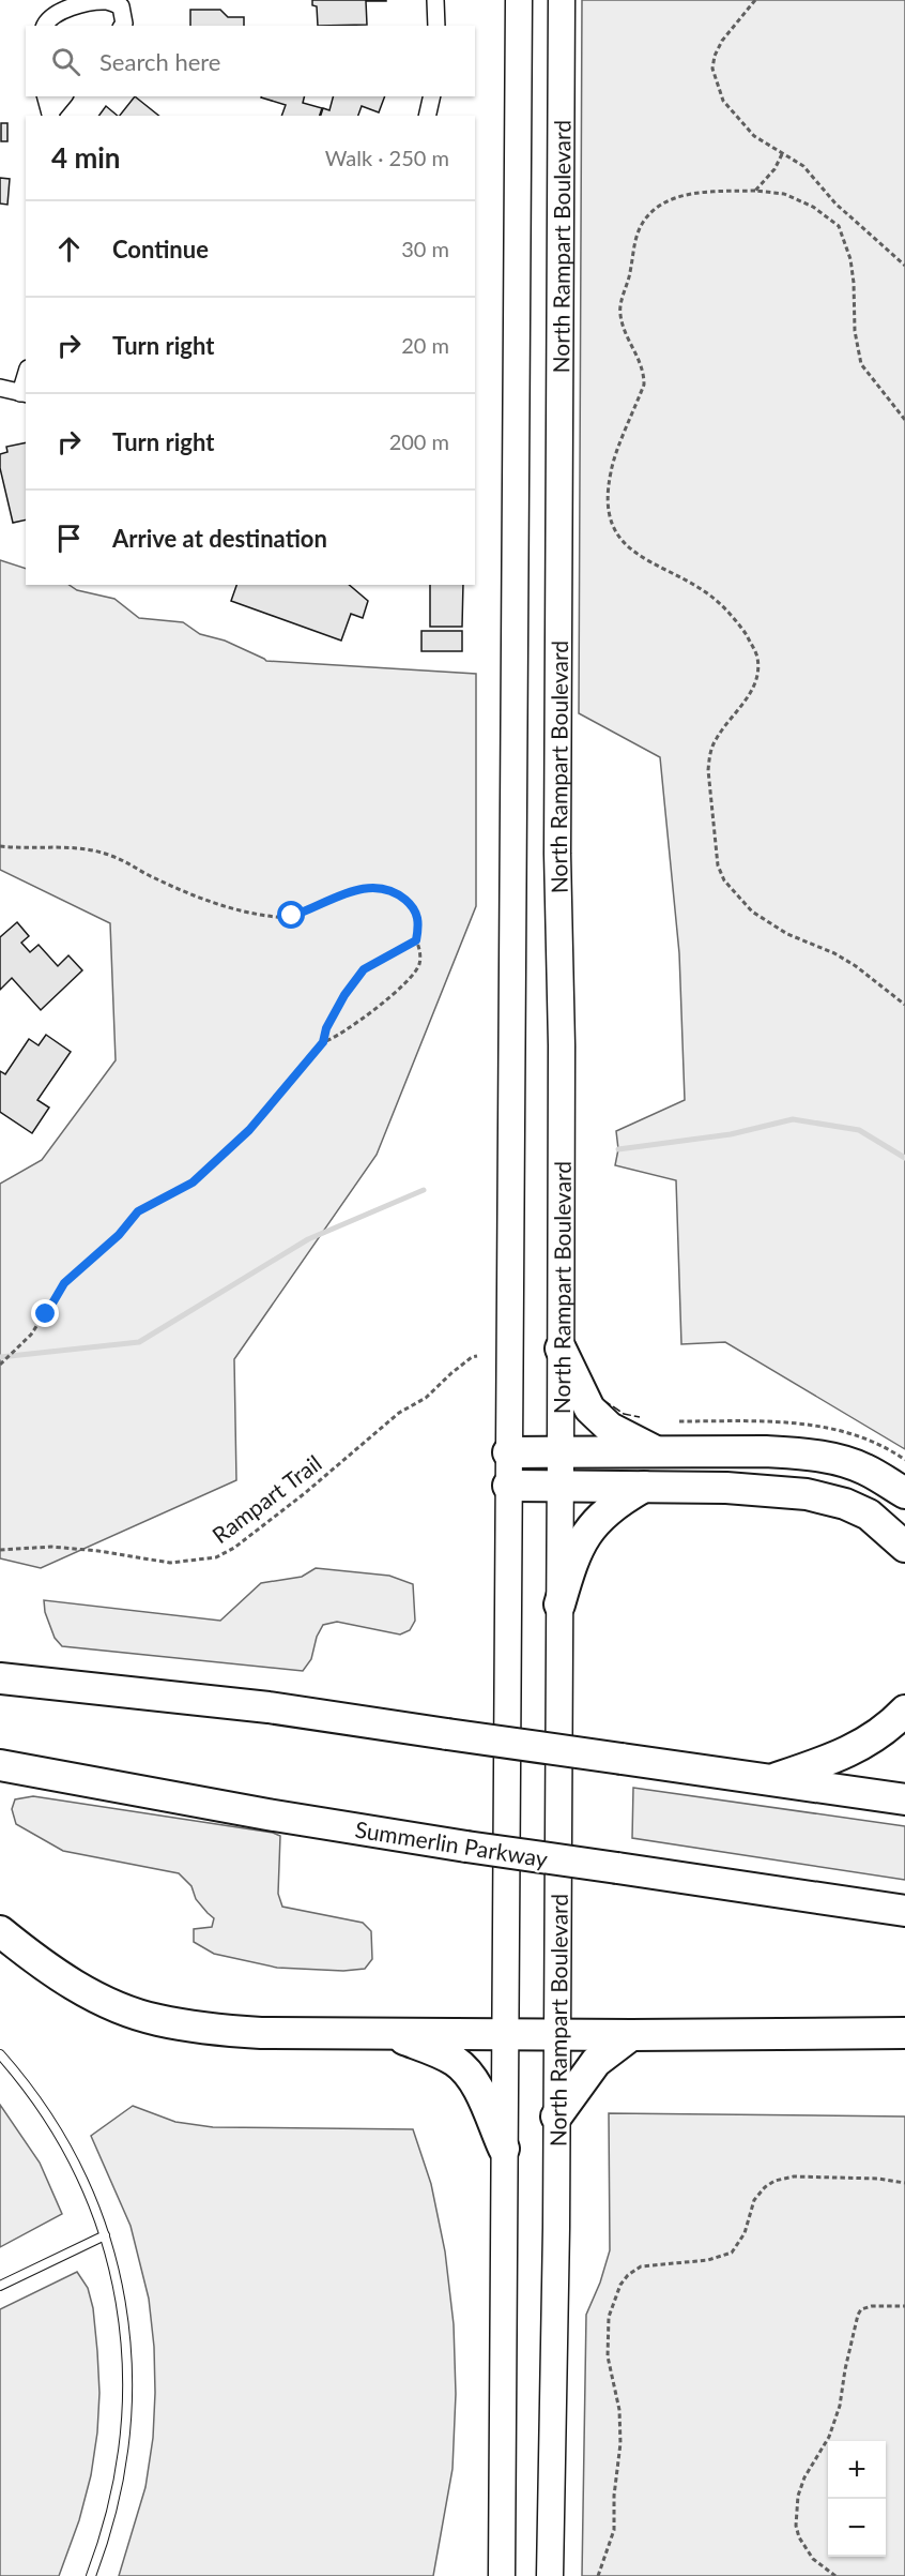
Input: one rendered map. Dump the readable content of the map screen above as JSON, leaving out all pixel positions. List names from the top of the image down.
{
  "streets": {
    "highway": ["Summerlin Parkway"],
    "main road": ["North Rampart Boulevard"],
    "path": ["Rampart Trail"]
  },
  "page": {
    "search": "Search here",
    "heading": ["4 min", "Walk · 250 m"],
    "list": [
      ["Continue", "30 m"],
      ["Turn right", "20 m"],
      ["Turn right", "200 m"],
      "Arrive at destination"
    ],
    "map_buttons": ["+", "−"]
  }
}
